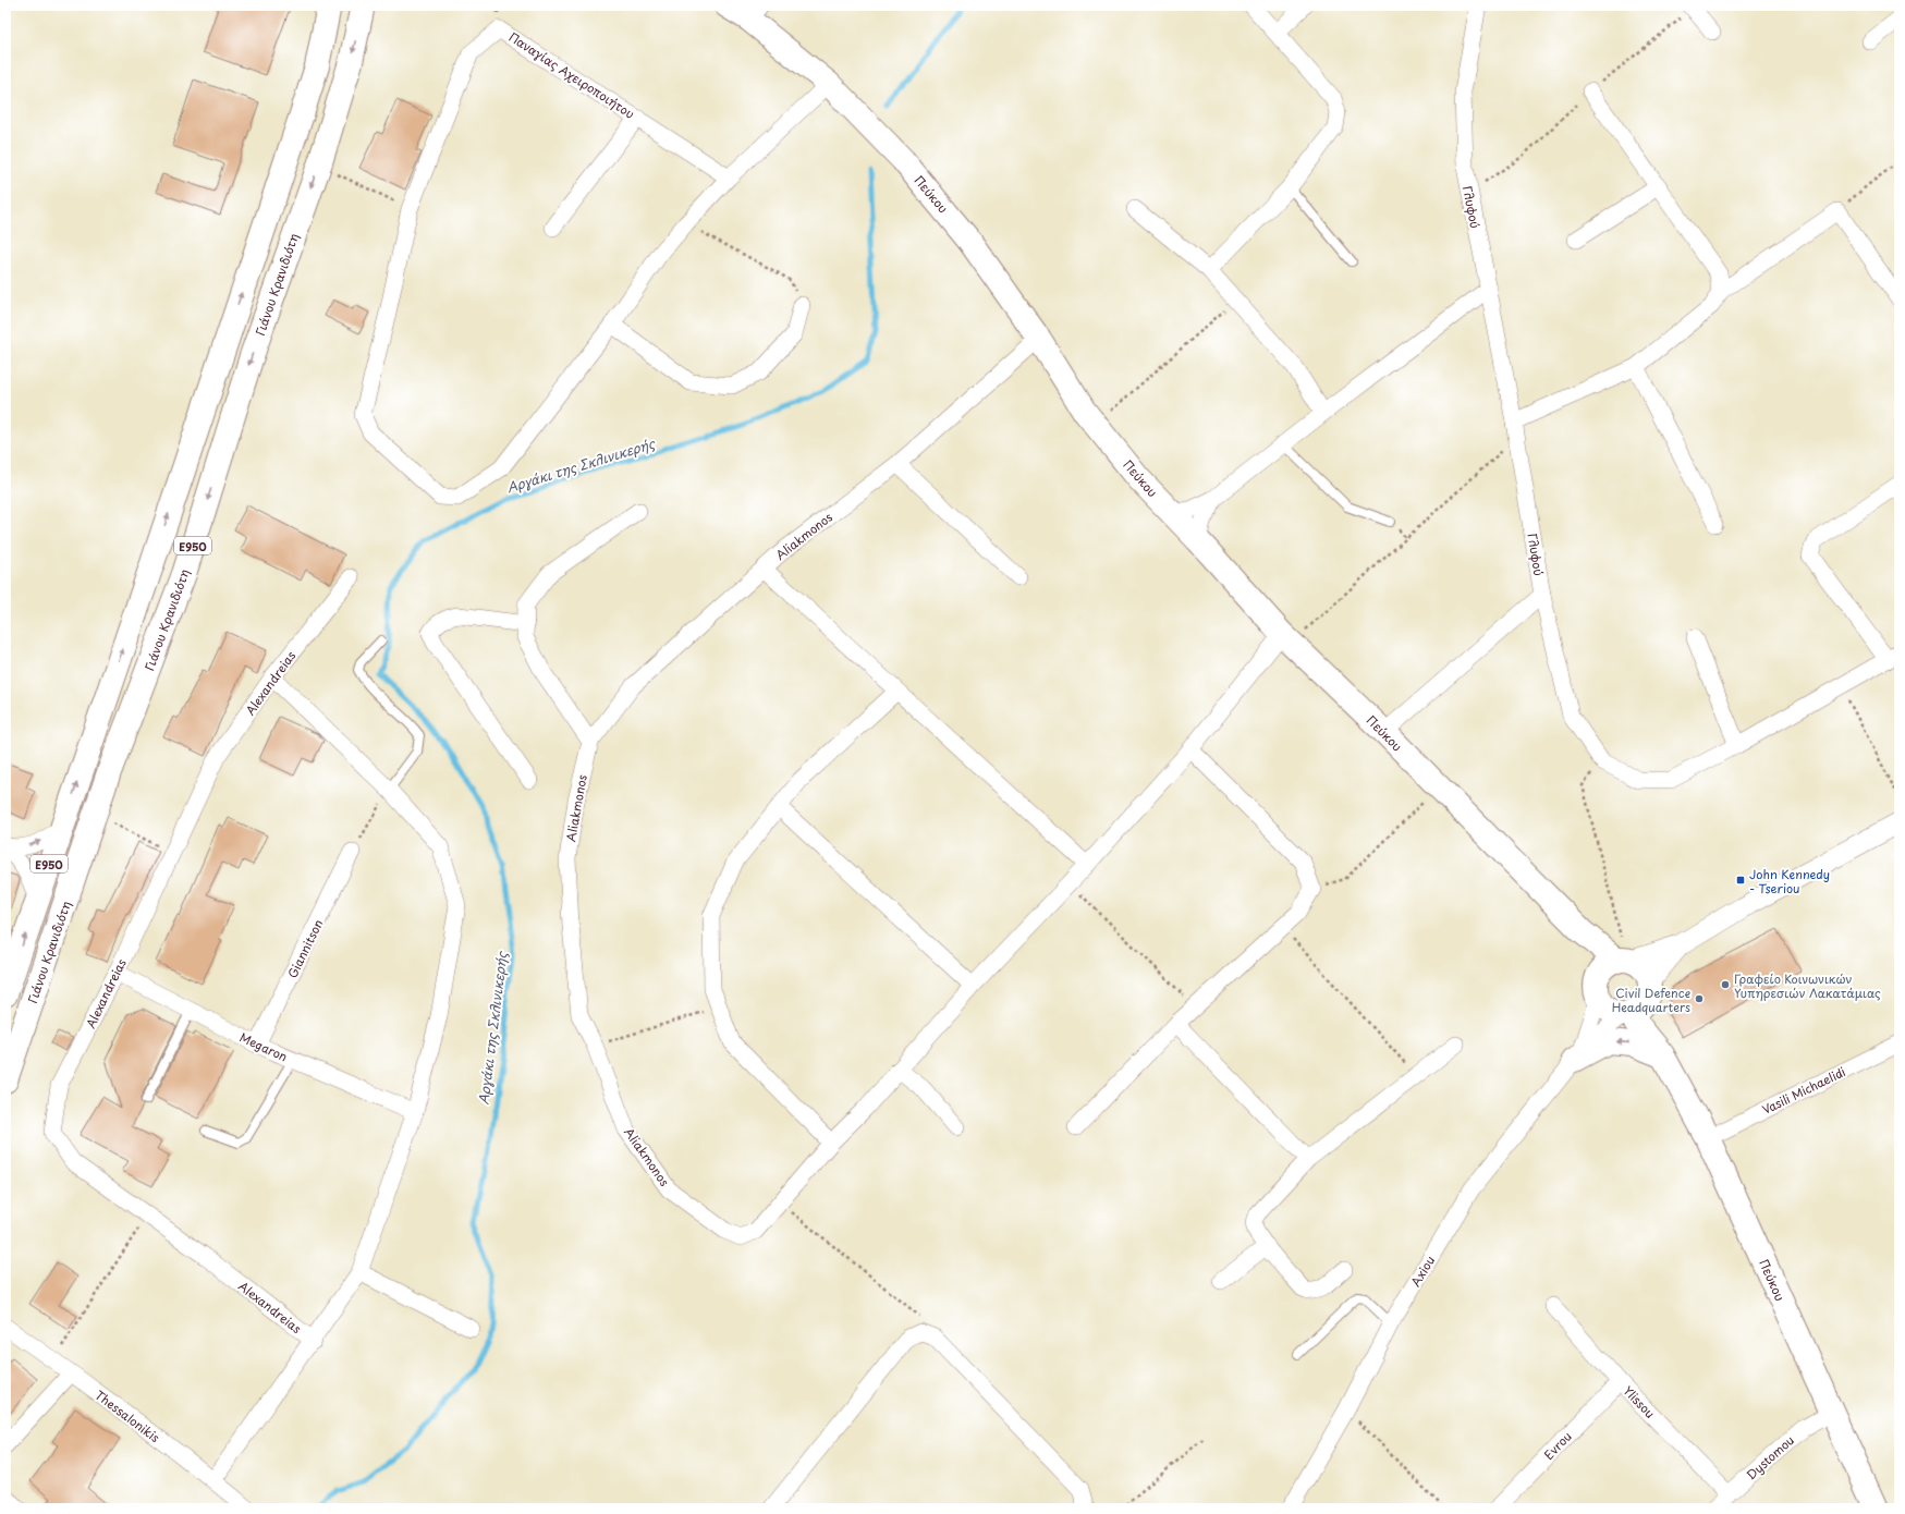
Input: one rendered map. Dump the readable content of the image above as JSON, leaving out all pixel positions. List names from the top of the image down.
{
  "streets": {
    "main road": ["Πεύκου", "Γιάνου Κρανιδιότη", "E950"],
    "street": [
      "Παναγίας Αχειροποιήτου",
      "Γλυφού",
      "Aliakmonos",
      "Alexandreias",
      "Giannitson",
      "Megaron",
      "Vasili Michaelidi",
      "Axiou",
      "Ylissou",
      "Thessalonikis",
      "Evrou",
      "Dystomou"
    ]
  },
  "crossings": [
    ["Παναγίας Αχειροποιήτου", "Πεύκου"],
    ["Πεύκου", "Aliakmonos"],
    ["Πεύκου", "Vasili Michaelidi"],
    ["Πεύκου", "Axiou"],
    ["Πεύκου", "Dystomou"],
    ["Alexandreias", "Megaron"],
    ["Giannitson", "Megaron"],
    ["Ylissou", "Evrou"],
    ["Ylissou", "Dystomou"]
  ],
  "water": ["Αργάκι της Σκλινικερής"],
  "places": {
    "transit": ["John Kennedy - Tseriou"],
    "other": ["Γραφείο Κοινωνικών Υυπηρεσιών Λακατάμιας", "Civil Defence Headquarters"]
  }
}
